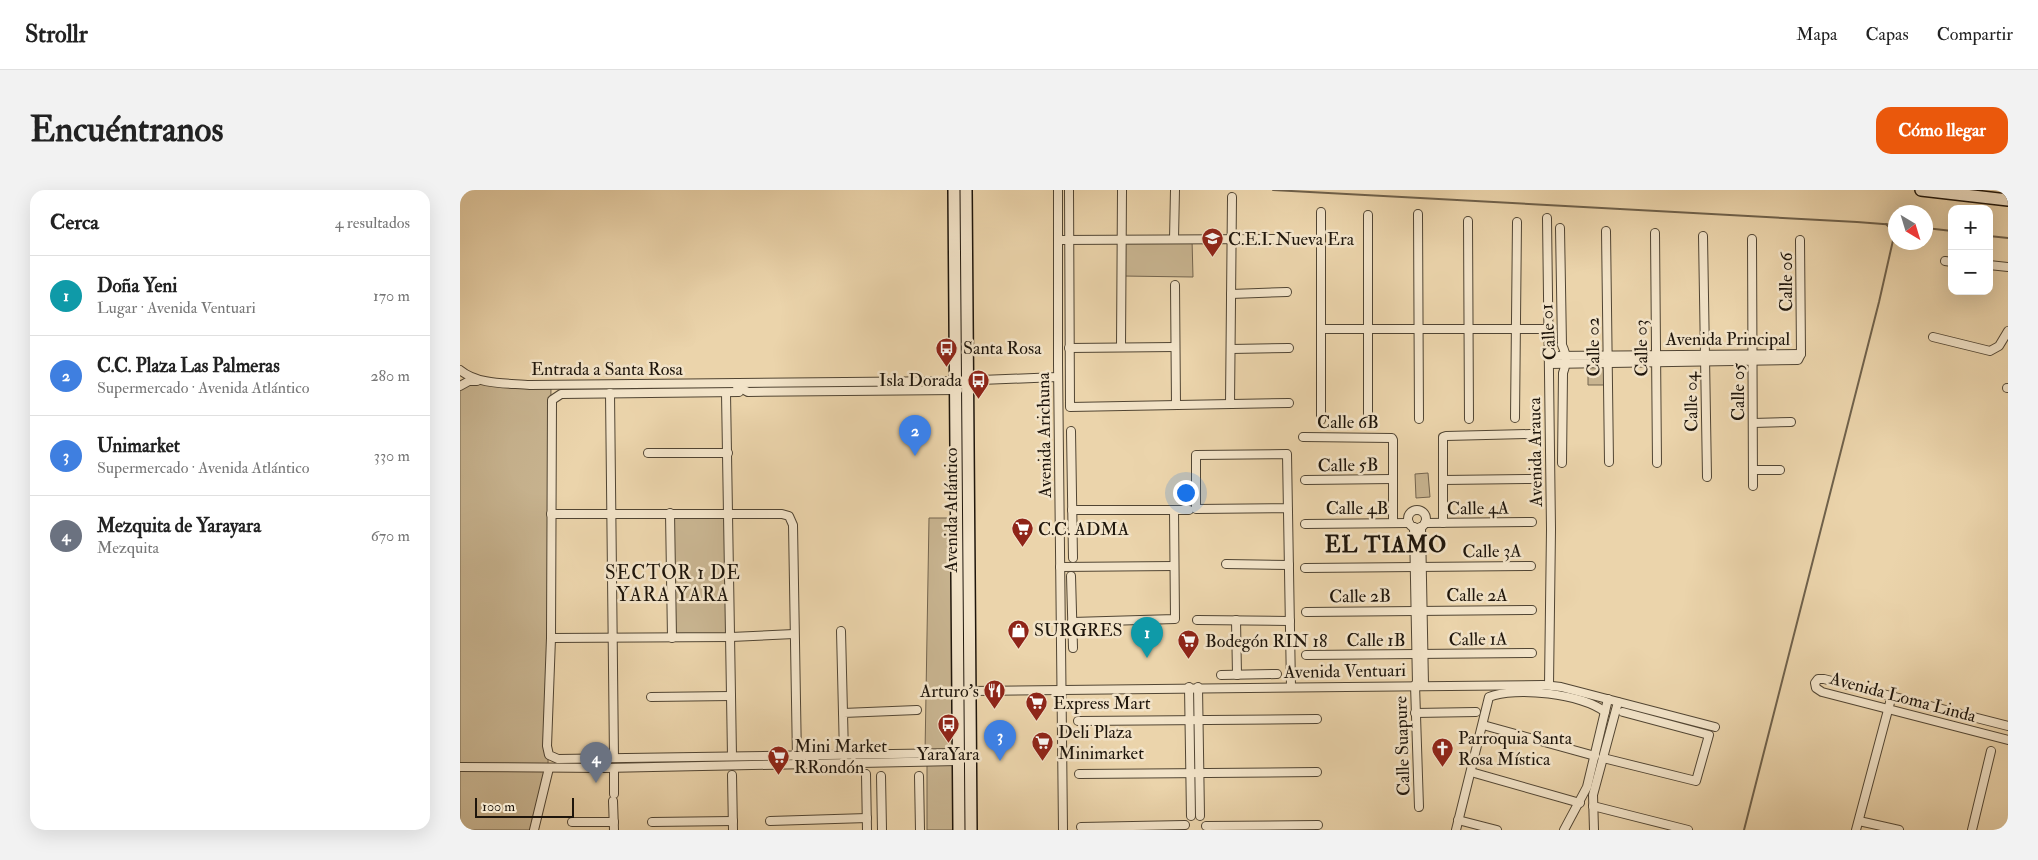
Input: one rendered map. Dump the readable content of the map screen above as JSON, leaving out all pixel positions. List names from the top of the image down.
{
  "streets": {
    "main road": ["Avenida Atlántico"],
    "street": [
      "Calle 06",
      "Calle 01",
      "Avenida Principal",
      "Calle 02",
      "Calle 03",
      "Entrada a Santa Rosa",
      "Calle 05",
      "Calle 04",
      "Calle 6B",
      "Avenida Arichuna",
      "Avenida Arauca",
      "Calle 5B",
      "Calle 4B",
      "Calle 4A",
      "Calle 3A",
      "Calle 2A",
      "Calle 2B",
      "Calle 1A",
      "Calle 1B",
      "Avenida Ventuari",
      "Avenida Loma Linda",
      "Calle Suapure"
    ]
  },
  "crossings": [
    ["Calle 06", "Avenida Principal"],
    ["Calle 01", "Avenida Principal"],
    ["Avenida Principal", "Calle 02"],
    ["Avenida Principal", "Calle 03"],
    ["Avenida Principal", "Calle 05"],
    ["Avenida Principal", "Calle 04"],
    ["Avenida Principal", "Avenida Arauca"],
    ["Entrada a Santa Rosa", "Avenida Arichuna"],
    ["Entrada a Santa Rosa", "Avenida Atlántico"],
    ["Calle 6B", "Calle 5B"],
    ["Avenida Arichuna", "Avenida Ventuari"],
    ["Avenida Arauca", "Avenida Ventuari"],
    ["Calle 4B", "Calle 4A"],
    ["Calle 4B", "Calle Suapure"],
    ["Calle 4A", "Calle Suapure"],
    ["Avenida Atlántico", "Avenida Ventuari"],
    ["Calle 3A", "Calle Suapure"],
    ["Calle 2A", "Calle 2B"],
    ["Calle 2A", "Calle Suapure"],
    ["Calle 2B", "Calle Suapure"],
    ["Calle 1A", "Calle 1B"],
    ["Calle 1A", "Calle Suapure"],
    ["Calle 1B", "Calle Suapure"],
    ["Avenida Ventuari", "Calle Suapure"]
  ],
  "districts": ["EL TIAMO", "SECTOR 1 DE YARA YARA"],
  "places": {
    "school or university": ["C.E.I. Nueva Era"],
    "bus stop": ["Santa Rosa", "Isla Dorada", "YaraYara"],
    "supermarket": [
      "C.C. ADMA",
      "Bodegón RIN 18",
      "Express Mart",
      "Deli Plaza Minimarket",
      "Mini Market RRondón"
    ],
    "shop": ["SURGRES"],
    "restaurant": ["Arturo's"],
    "church": ["Parroquia Santa Rosa Mística"]
  },
  "scale_bar": "100 m",
  "north": "bottom right",
  "page": {
    "header": "Strollr",
    "nav": ["Mapa", "Capas", "Compartir"],
    "buttons": "Cómo llegar",
    "title": "Encuéntranos",
    "heading": ["Cerca", "4 resultados"],
    "map_buttons": ["+", "−"],
    "list": [
      {
        "mark": "1",
        "name": "Doña Yeni",
        "note": "Lugar · Avenida Ventuari",
        "value": "170 m"
      },
      {
        "mark": "2",
        "name": "C.C. Plaza Las Palmeras",
        "note": "Supermercado · Avenida Atlántico",
        "value": "280 m"
      },
      {
        "mark": "3",
        "name": "Unimarket",
        "note": "Supermercado · Avenida Atlántico",
        "value": "330 m"
      },
      {
        "mark": "4",
        "name": "Mezquita de Yarayara",
        "note": "Mezquita",
        "value": "670 m"
      }
    ],
    "pins": [
      "2",
      "1",
      "3",
      "4"
    ],
    "scale": "100 m"
  }
}
